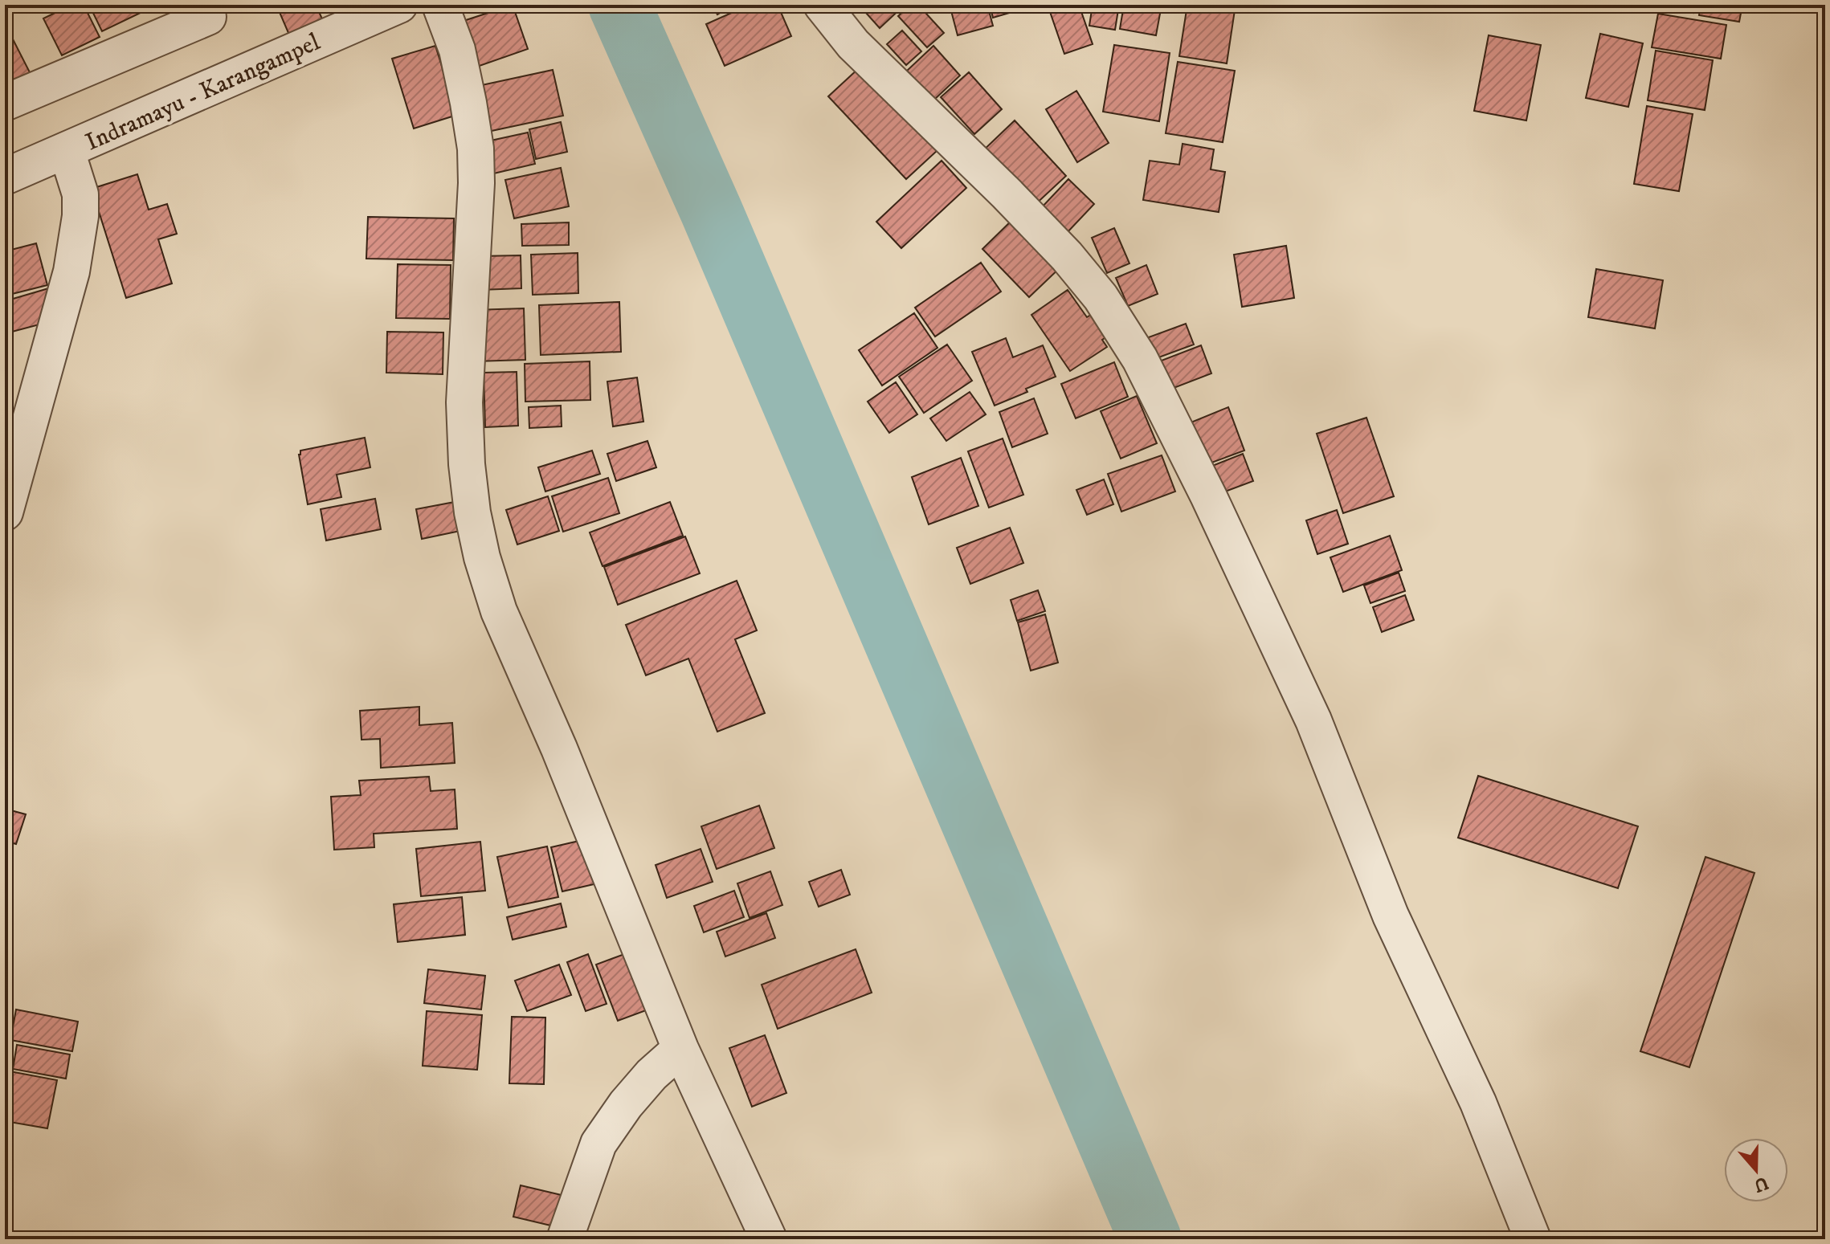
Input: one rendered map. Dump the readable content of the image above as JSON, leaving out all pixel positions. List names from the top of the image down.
{
  "streets": {
    "street": ["Indramayu - Karangampel"]
  },
  "north": "bottom"
}
